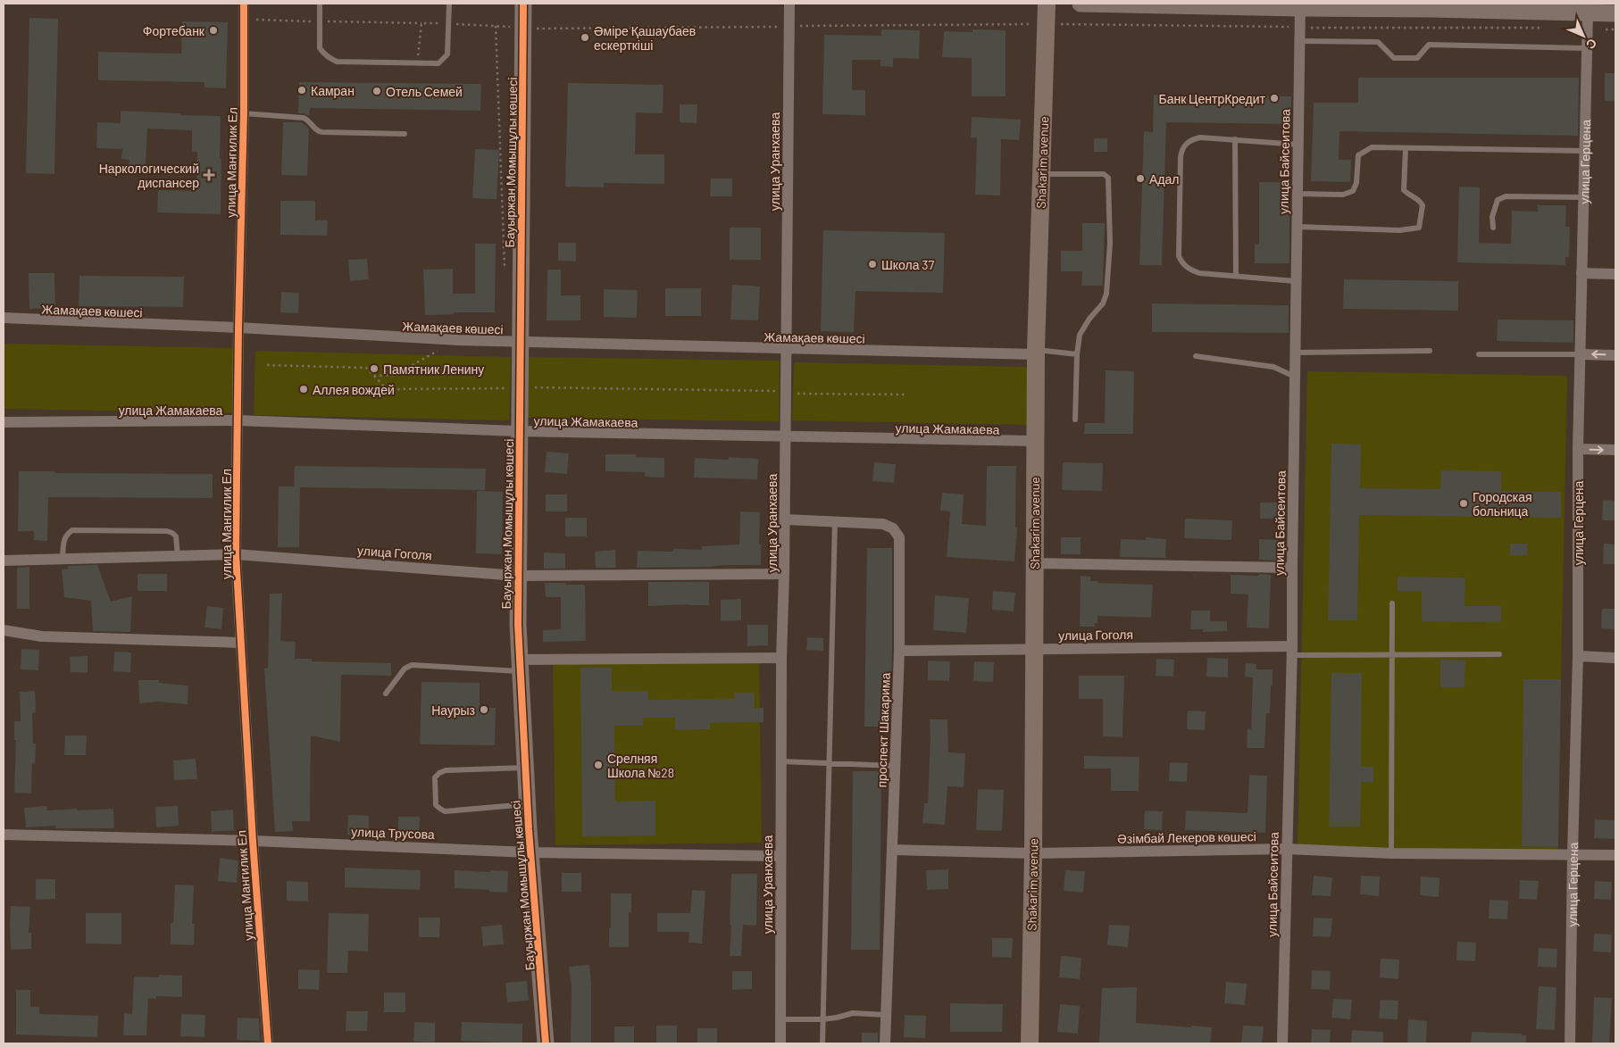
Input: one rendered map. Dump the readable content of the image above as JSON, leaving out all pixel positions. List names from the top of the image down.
{
  "streets": {
    "main road": ["Shakarim avenue"],
    "street": [
      "улица Уранхаева",
      "улица Байсеитова",
      "улица Мангилик Ел",
      "Бауыржан Момышұлы көшесі",
      "улица Герцена",
      "Жамақаев көшесі",
      "улица Жамакаева",
      "улица Гоголя",
      "проспект Шакарима",
      "улица Трусова",
      "Әзімбай Лекеров көшесі"
    ]
  },
  "crossings": [
    ["улица Уранхаева", "Жамақаев көшесі"],
    ["улица Уранхаева", "улица Жамакаева"],
    ["улица Уранхаева", "улица Гоголя"],
    ["улица Уранхаева", "проспект Шакарима"],
    ["улица Уранхаева", "улица Трусова"],
    ["улица Байсеитова", "улица Гоголя"],
    ["улица Байсеитова", "Әзімбай Лекеров көшесі"],
    ["улица Мангилик Ел", "Жамақаев көшесі"],
    ["улица Мангилик Ел", "улица Жамакаева"],
    ["улица Мангилик Ел", "улица Гоголя"],
    ["улица Мангилик Ел", "улица Трусова"],
    ["Бауыржан Момышұлы көшесі", "Жамақаев көшесі"],
    ["Бауыржан Момышұлы көшесі", "улица Жамакаева"],
    ["Бауыржан Момышұлы көшесі", "улица Гоголя"],
    ["Бауыржан Момышұлы көшесі", "улица Трусова"],
    ["Shakarim avenue", "Жамақаев көшесі"],
    ["Shakarim avenue", "улица Жамакаева"],
    ["Shakarim avenue", "улица Гоголя"],
    ["Shakarim avenue", "Әзімбай Лекеров көшесі"],
    ["улица Герцена", "Әзімбай Лекеров көшесі"],
    ["улица Гоголя", "проспект Шакарима"],
    ["проспект Шакарима", "Әзімбай Лекеров көшесі"]
  ],
  "places": {
    "other": [
      "Фортебанк",
      "Әміре Қашаубаев ескерткіші",
      "Камран",
      "Отель Семей",
      "Банк ЦентрКредит",
      "Адал",
      "Школа 37",
      "Памятник Ленину",
      "Аллея вождей",
      "Городская больница",
      "Наурыз",
      "Срелняя Школа №28"
    ],
    "health": ["Наркологический диспансер"]
  },
  "north": "bottom right"
}
